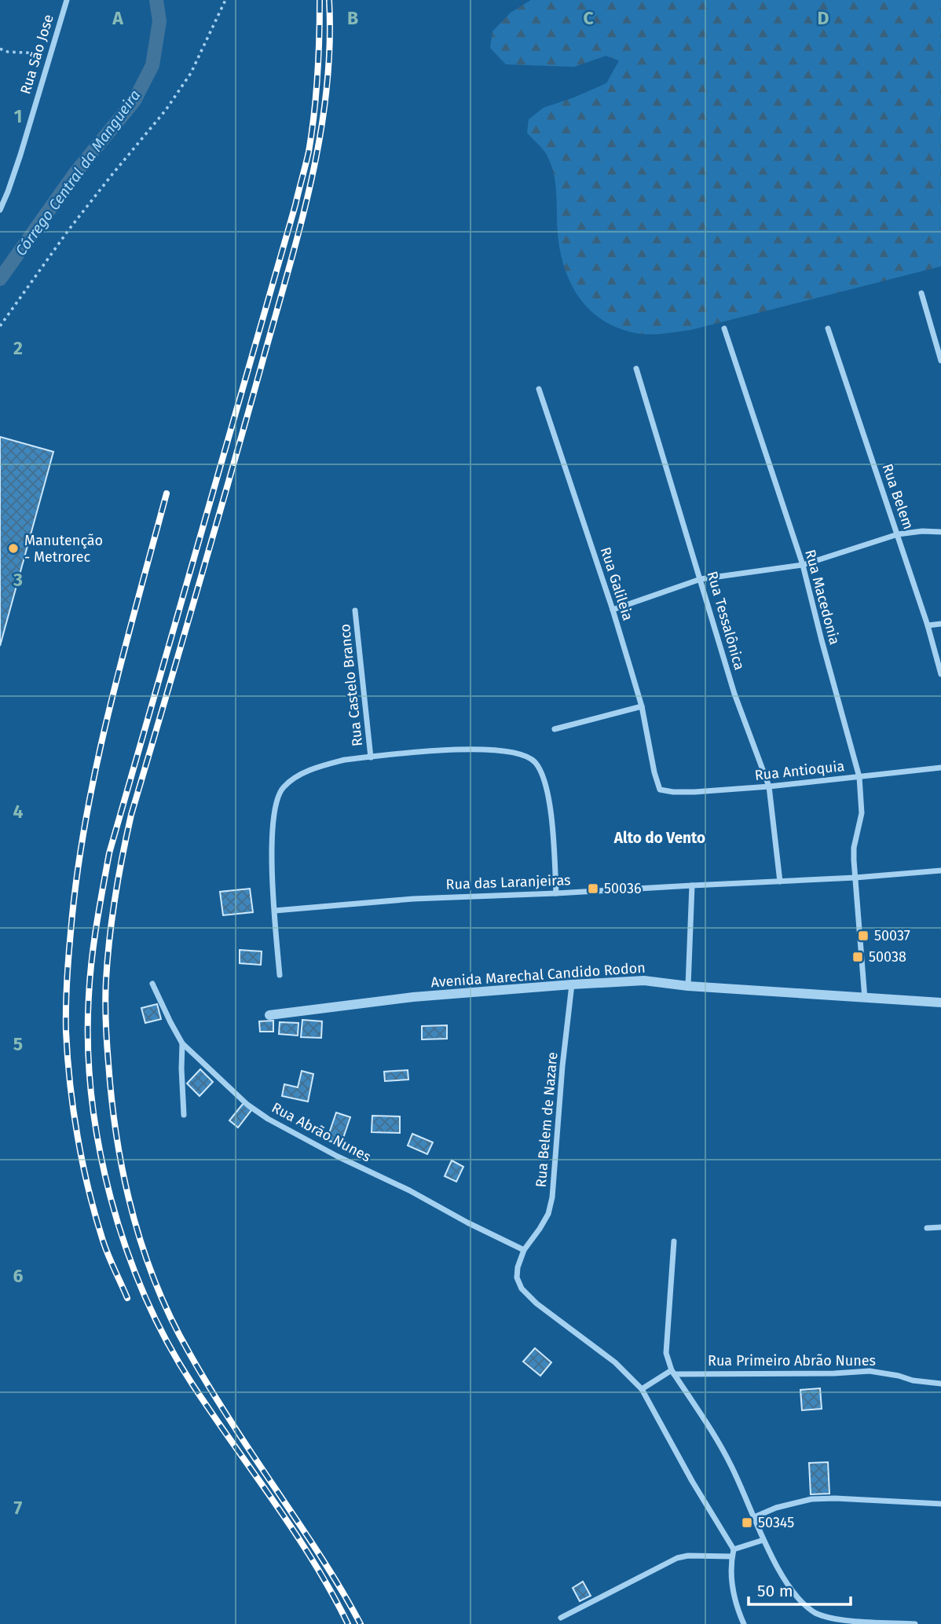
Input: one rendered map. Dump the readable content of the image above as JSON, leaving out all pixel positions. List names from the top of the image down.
{
  "streets": {
    "street": [
      "Rua São Jose",
      "Rua Belem",
      "Rua Galileia",
      "Rua Macedonia",
      "Rua Tessalônica",
      "Rua Castelo Branco",
      "Rua Antioquia",
      "Rua das Laranjeiras",
      "Avenida Marechal Candido Rodon",
      "Rua Belem de Nazare",
      "Rua Abrão Nunes",
      "Rua Primeiro Abrão Nunes"
    ]
  },
  "crossings": [
    ["Rua Galileia", "Rua Antioquia"],
    ["Rua Macedonia", "Rua Antioquia"],
    ["Rua Macedonia", "Rua das Laranjeiras"],
    ["Rua Macedonia", "Avenida Marechal Candido Rodon"],
    ["Rua Tessalônica", "Rua Antioquia"],
    ["Rua Tessalônica", "Rua das Laranjeiras"],
    ["Rua Castelo Branco", "Rua das Laranjeiras"],
    ["Avenida Marechal Candido Rodon", "Rua Belem de Nazare"],
    ["Rua Belem de Nazare", "Rua Abrão Nunes"]
  ],
  "districts": ["Alto do Vento"],
  "water": ["Córrego Central da Mangueira"],
  "places": {
    "other": ["Manutenção - Metrorec"],
    "transit": [
      "50036",
      "50037",
      "50038",
      "50345"
    ]
  },
  "scale_bar": "50 m",
  "grid": {
    "columns": [
      "A",
      "B",
      "C",
      "D"
    ],
    "rows": [
      "1",
      "2",
      "3",
      "4",
      "5",
      "6",
      "7"
    ]
  }
}
